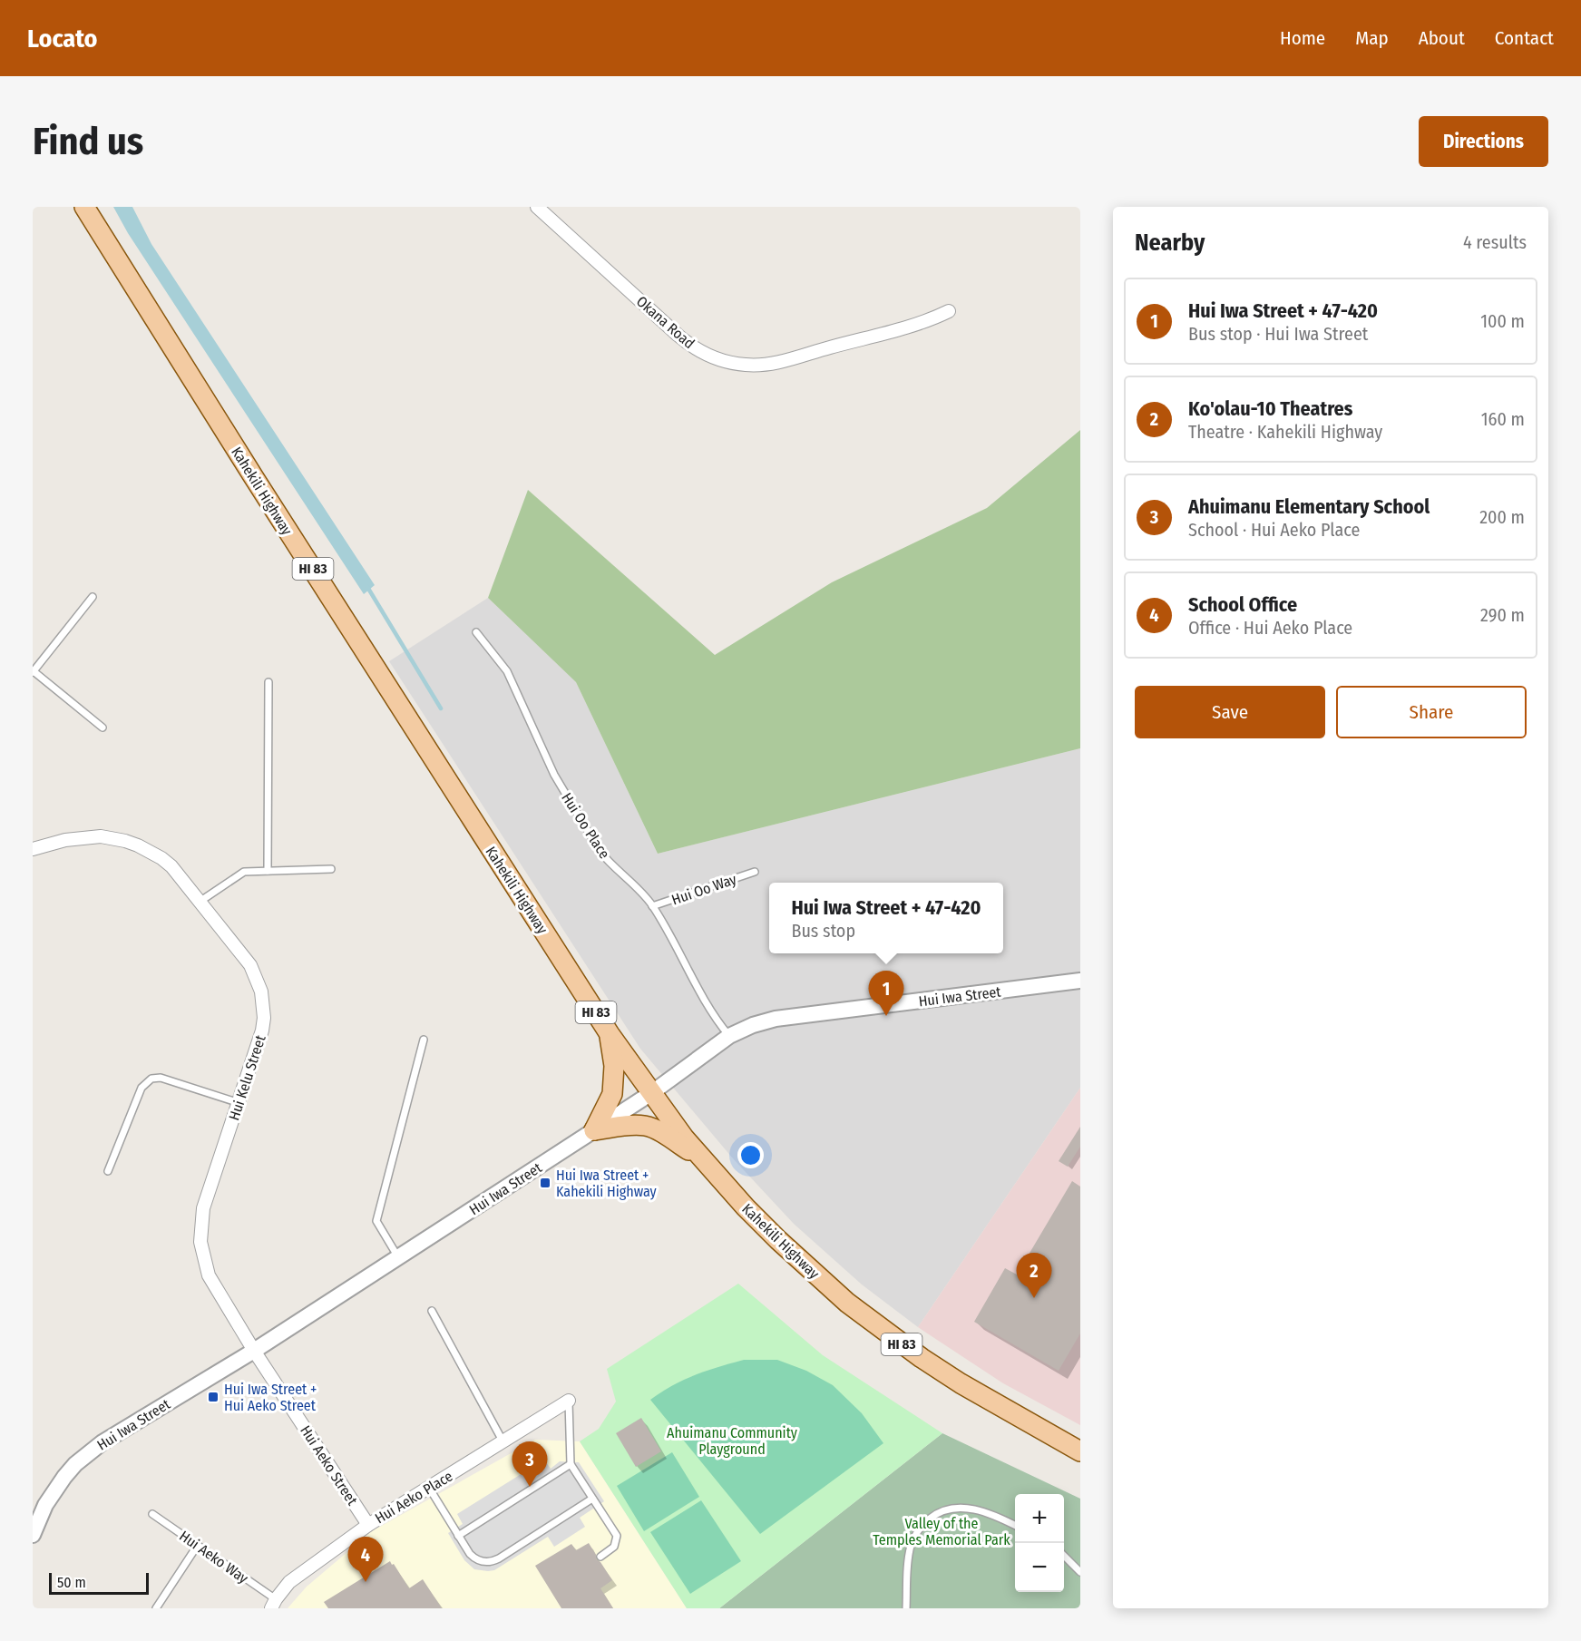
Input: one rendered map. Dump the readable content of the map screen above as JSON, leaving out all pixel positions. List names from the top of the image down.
{
  "streets": {
    "main road": ["Kahekili Highway", "HI 83"],
    "street": [
      "Okana Road",
      "Hui Iwa Street",
      "Hui Kelu Street",
      "Hui Aeko Street",
      "Hui Aeko Place"
    ],
    "lane": ["Hui Oo Place", "Hui Oo Way", "Hui Aeko Way"]
  },
  "crossings": [
    ["Kahekili Highway", "Hui Iwa Street"],
    ["Hui Oo Place", "Hui Oo Way"],
    ["Hui Oo Place", "Hui Iwa Street"],
    ["Hui Iwa Street", "Hui Kelu Street"],
    ["Hui Iwa Street", "Hui Aeko Street"],
    ["Hui Kelu Street", "Hui Aeko Street"],
    ["Hui Aeko Street", "Hui Aeko Place"],
    ["Hui Aeko Place", "Hui Aeko Way"]
  ],
  "parks": ["Ahuimanu Community Playground", "Valley of the Temples Memorial Park"],
  "places": {
    "transit": ["Hui Iwa Street + Kahekili Highway", "Hui Iwa Street + Hui Aeko Street"]
  },
  "scale_bar": "50 m",
  "page": {
    "header": "Locato",
    "nav": [
      "Home",
      "Map",
      "About",
      "Contact"
    ],
    "buttons": [
      "Directions",
      ["Save", "Share"]
    ],
    "title": "Find us",
    "heading": ["Nearby", "4 results"],
    "list": [
      {
        "mark": "1",
        "name": "Hui Iwa Street + 47-420",
        "note": "Bus stop · Hui Iwa Street",
        "value": "100 m"
      },
      {
        "mark": "2",
        "name": "Ko'olau-10 Theatres",
        "note": "Theatre · Kahekili Highway",
        "value": "160 m"
      },
      {
        "mark": "3",
        "name": "Ahuimanu Elementary School",
        "note": "School · Hui Aeko Place",
        "value": "200 m"
      },
      {
        "mark": "4",
        "name": "School Office",
        "note": "Office · Hui Aeko Place",
        "value": "290 m"
      }
    ],
    "popup": ["Hui Iwa Street + 47-420", "Bus stop"],
    "pins": [
      "1",
      "2",
      "3",
      "4"
    ],
    "map_buttons": ["+", "−"],
    "scale": "50 m"
  }
}
